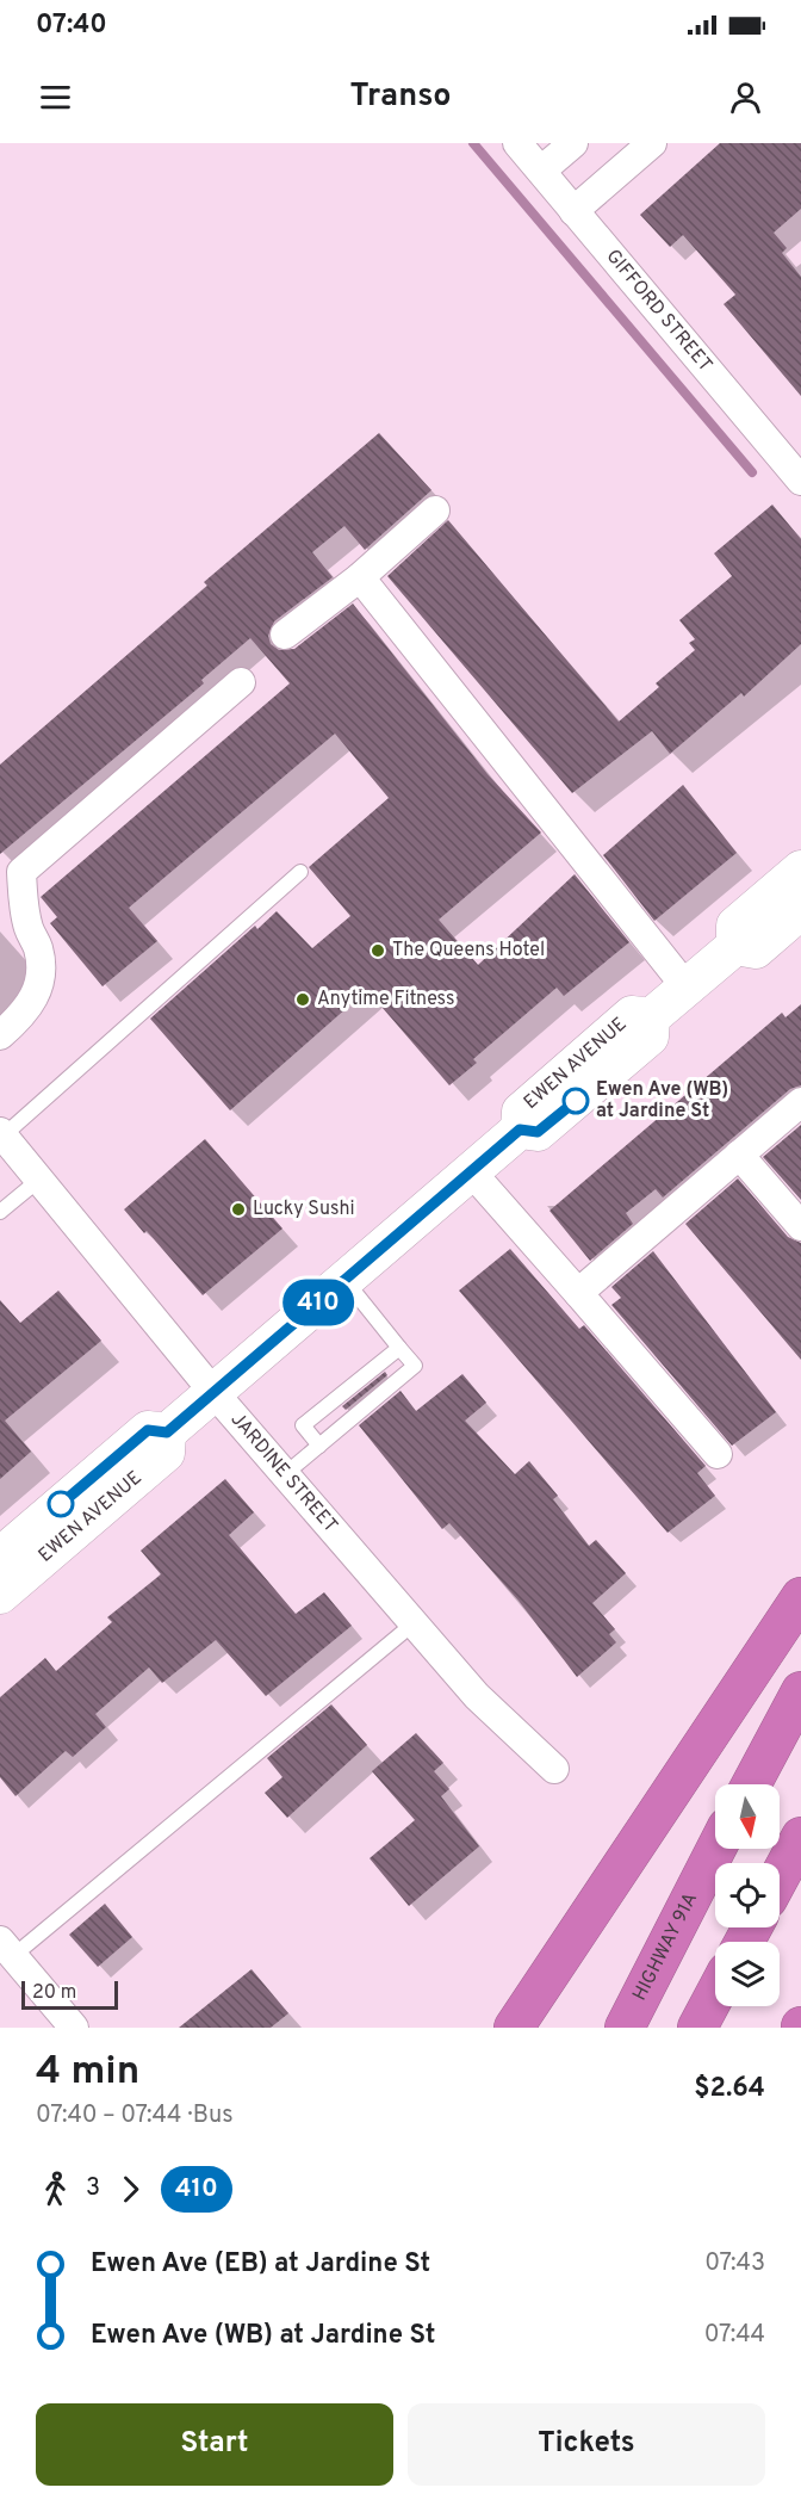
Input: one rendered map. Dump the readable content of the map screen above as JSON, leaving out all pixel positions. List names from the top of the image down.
{
  "streets": {
    "highway": ["HIGHWAY 91A"],
    "street": ["GIFFORD STREET", "EWEN AVENUE", "JARDINE STREET"]
  },
  "crossings": [
    ["EWEN AVENUE", "JARDINE STREET"]
  ],
  "places": [
    "The Queens Hotel",
    "Anytime Fitness",
    "Ewen Ave (WB) at Jardine St",
    "Lucky Sushi"
  ],
  "lines": ["bus line 410"],
  "scale_bar": "20 m",
  "north": "bottom",
  "page": {
    "status": "07:40",
    "header": "Transo",
    "on_map": "410",
    "scale": "20 m",
    "heading": ["4 min", "07:40 – 07:44 · Bus", "$2.64"],
    "legs": ["3", "410"],
    "list": [
      {
        "name": "Ewen Ave (EB) at Jardine St",
        "value": "07:43"
      },
      {
        "name": "Ewen Ave (WB) at Jardine St",
        "value": "07:44"
      }
    ],
    "buttons": ["Start", "Tickets"]
  }
}
